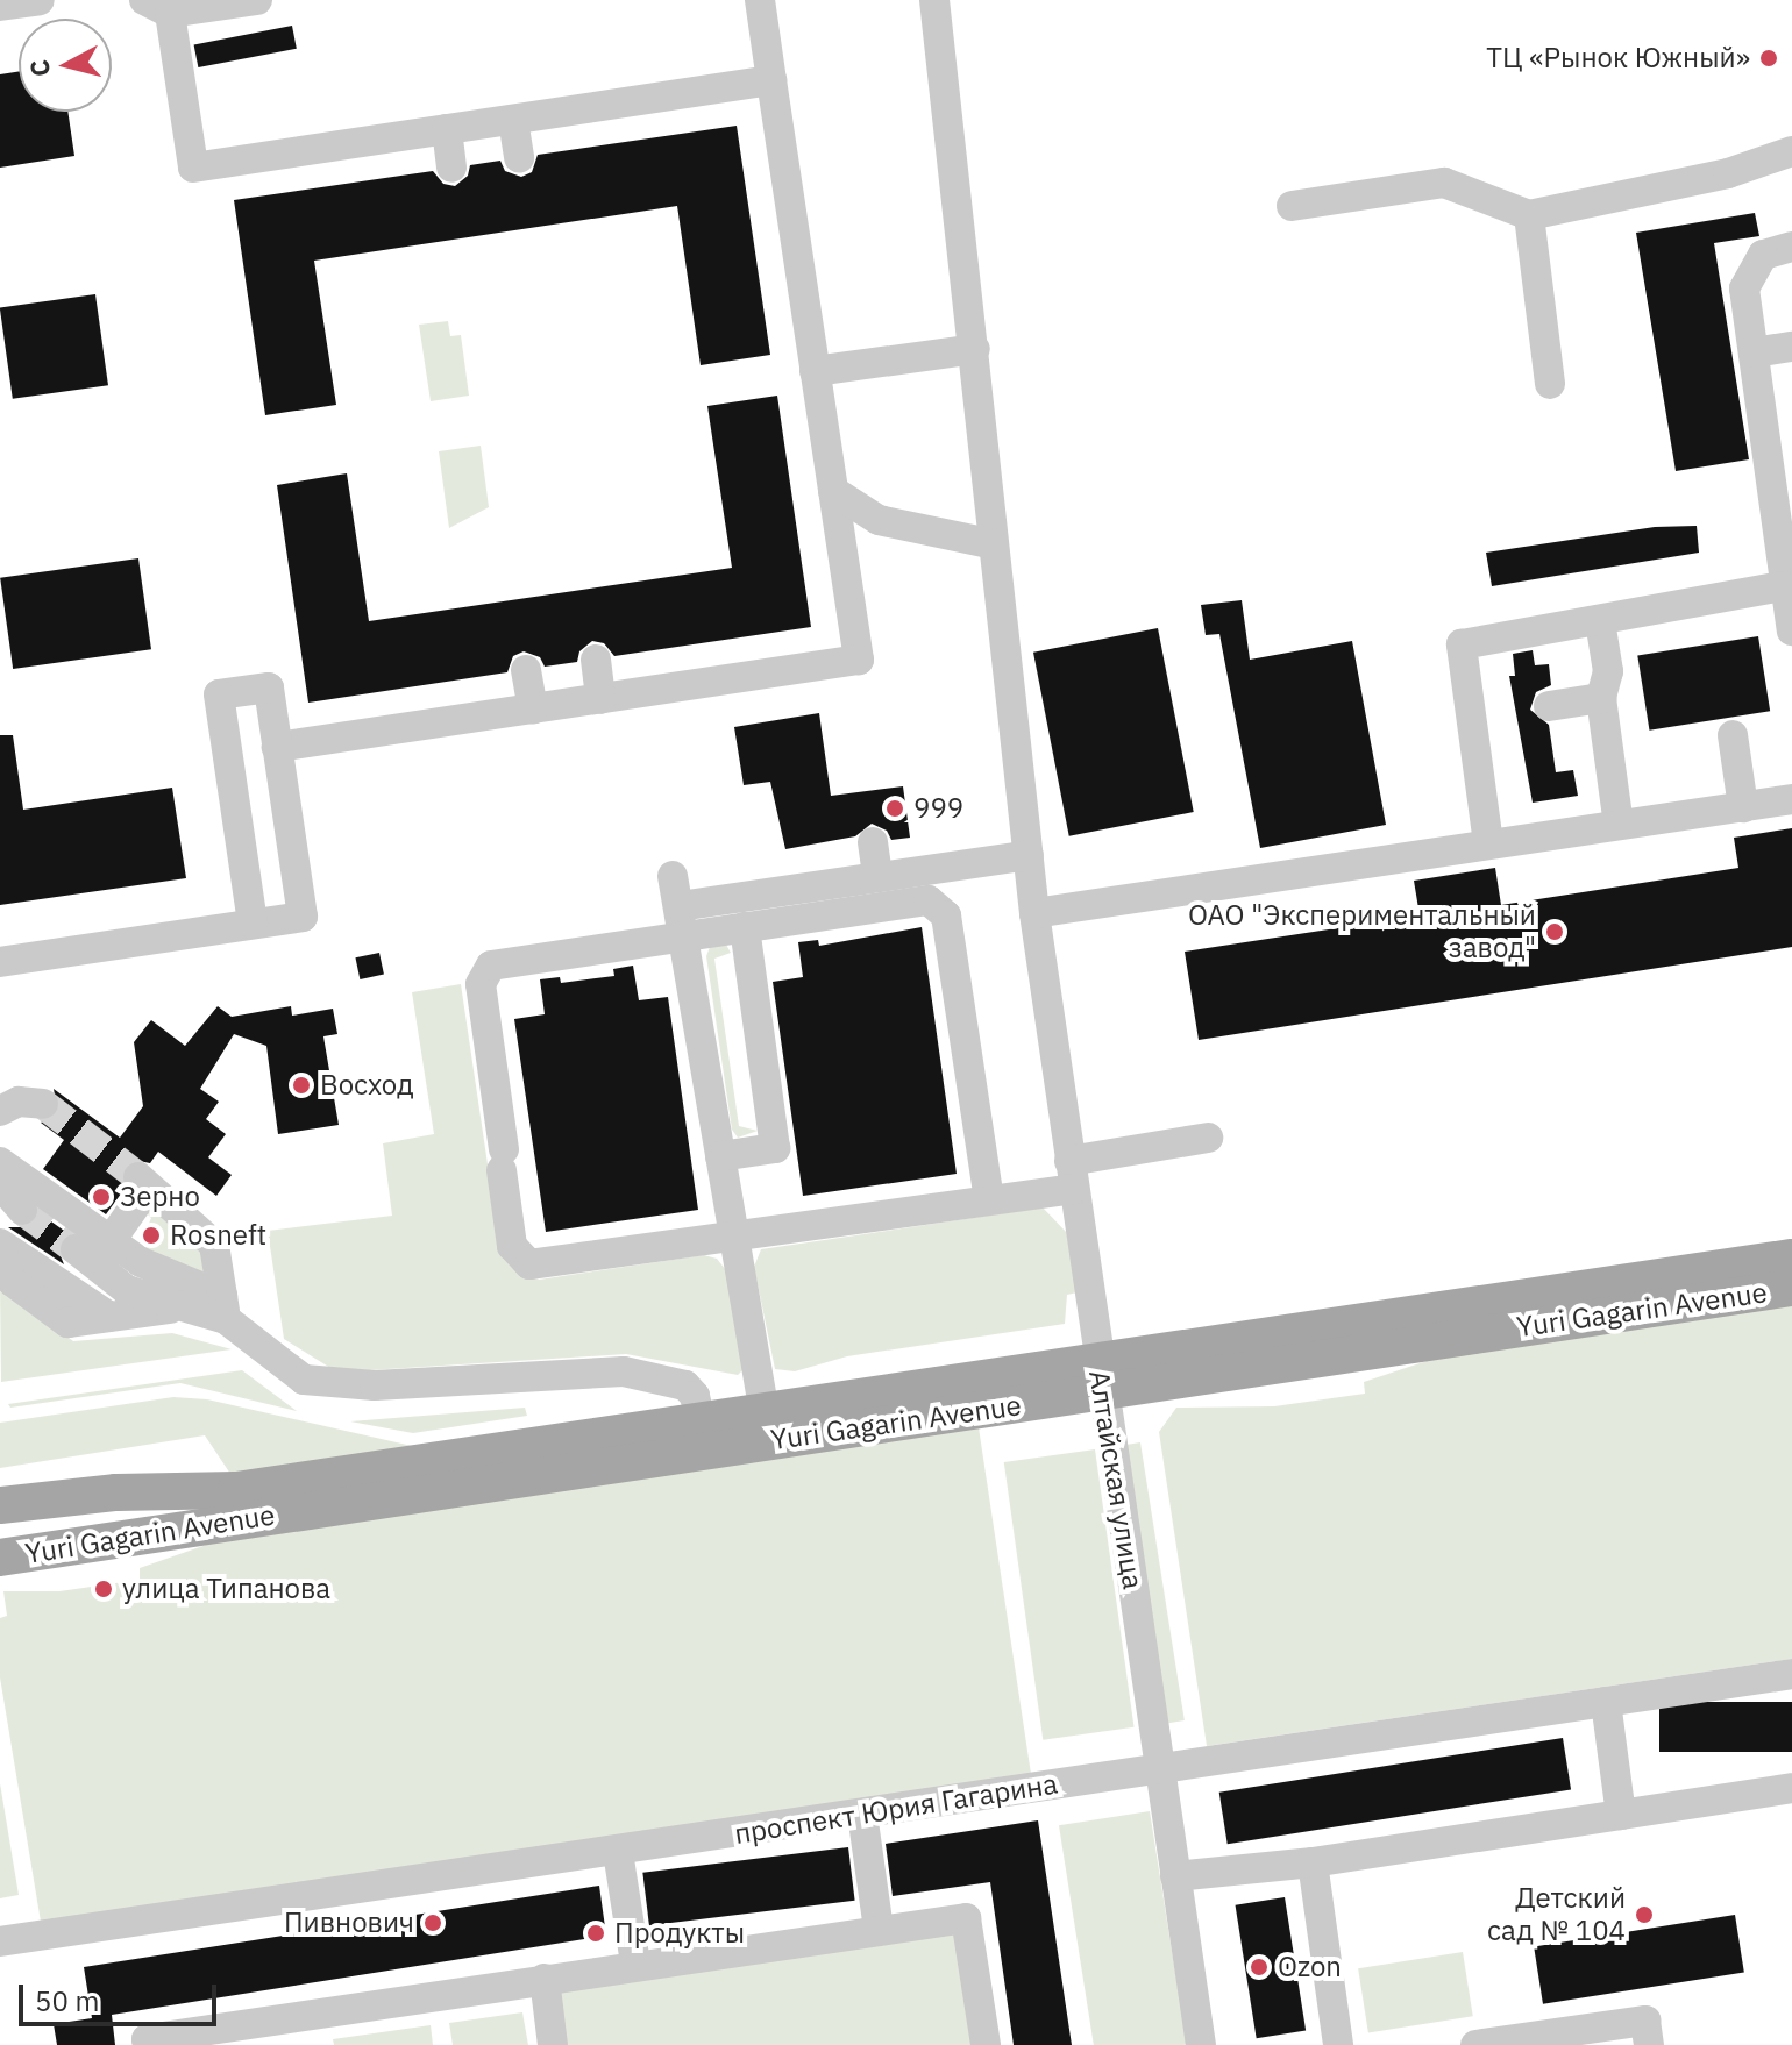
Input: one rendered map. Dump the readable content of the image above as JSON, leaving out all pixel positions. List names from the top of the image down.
{
  "streets": {
    "main road": ["Yuri Gagarin Avenue"],
    "street": ["Алтайская улица", "проспект Юрия Гагарина"]
  },
  "crossings": [
    ["Yuri Gagarin Avenue", "Алтайская улица"],
    ["Алтайская улица", "проспект Юрия Гагарина"]
  ],
  "places": [
    "ТЦ «Рынок Южный»",
    "999",
    "ОАО \"Экспериментальный завод\"",
    "Восход",
    "Зерно",
    "Rosneft",
    "улица Типанова",
    "Детский сад № 104",
    "Пивнович",
    "Продукты",
    "Ozon"
  ],
  "scale_bar": "50 m",
  "north": "left"
}
